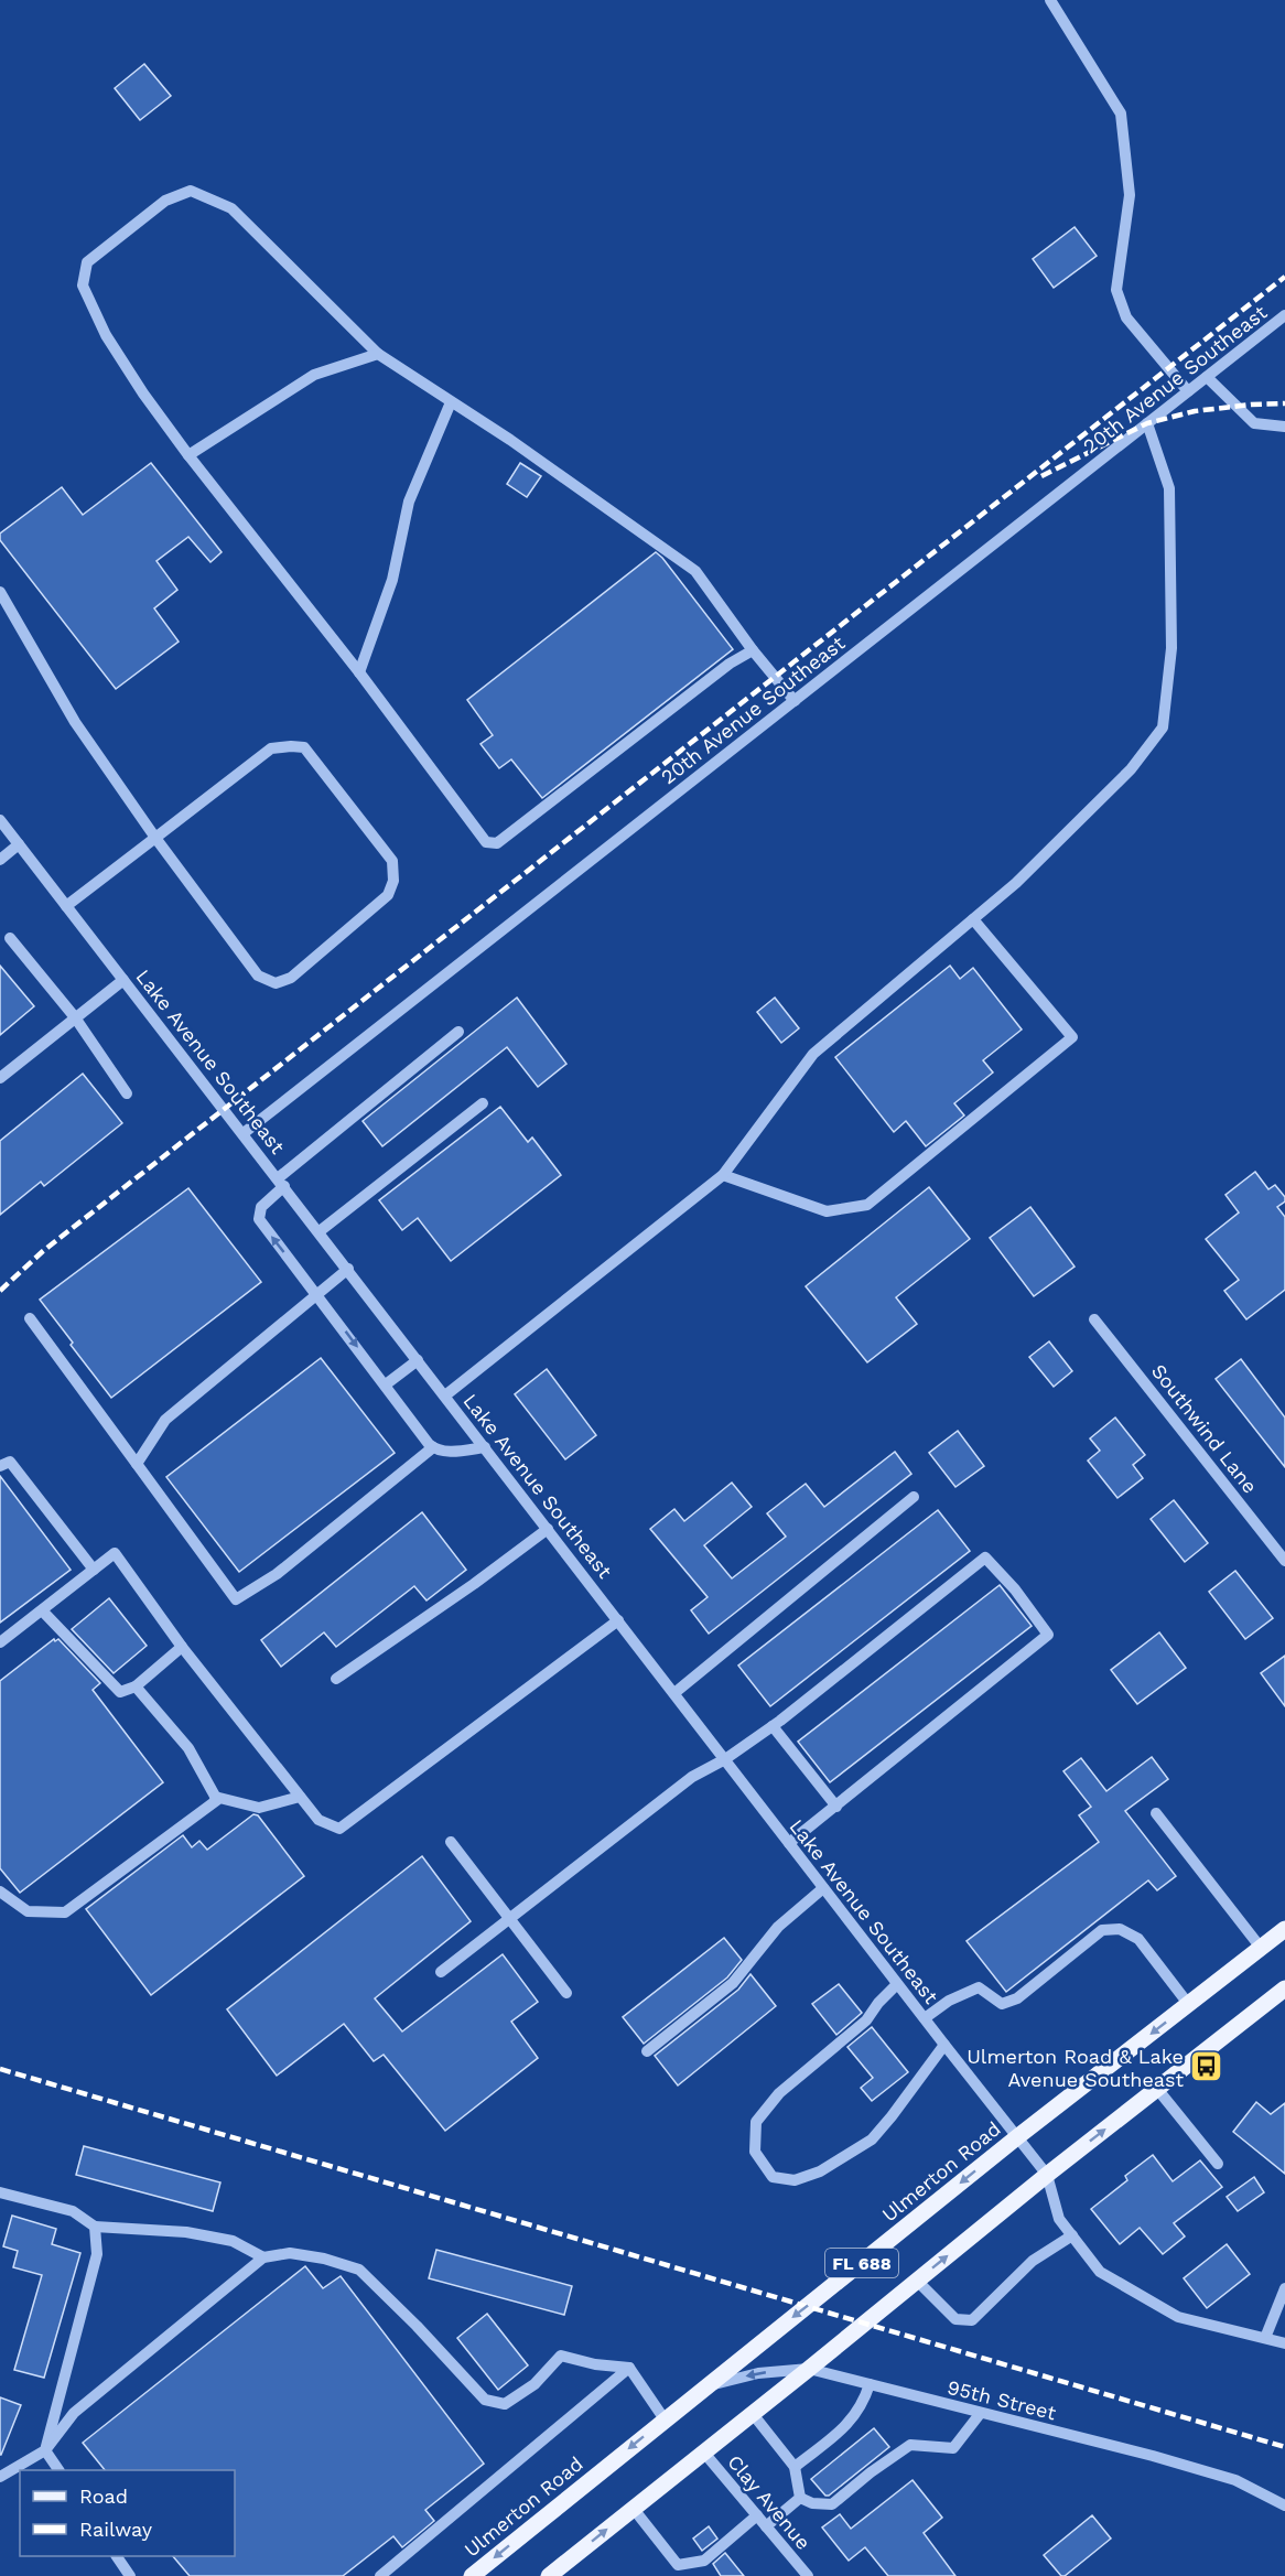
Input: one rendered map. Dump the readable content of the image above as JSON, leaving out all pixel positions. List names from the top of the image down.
{
  "streets": {
    "main road": ["Ulmerton Road", "FL 688"],
    "street": [
      "20th Avenue Southeast",
      "Lake Avenue Southeast",
      "Southwind Lane",
      "95th Street",
      "Clay Avenue"
    ]
  },
  "crossings": [
    ["20th Avenue Southeast", "Lake Avenue Southeast"],
    ["Lake Avenue Southeast", "Ulmerton Road"],
    ["Lake Avenue Southeast", "FL 688"],
    ["Ulmerton Road", "95th Street"],
    ["FL 688", "95th Street"],
    ["FL 688", "Clay Avenue"]
  ],
  "places": {
    "bus stop": ["Ulmerton Road & Lake Avenue Southeast"]
  },
  "legend": ["Road", "Railway"]
}
